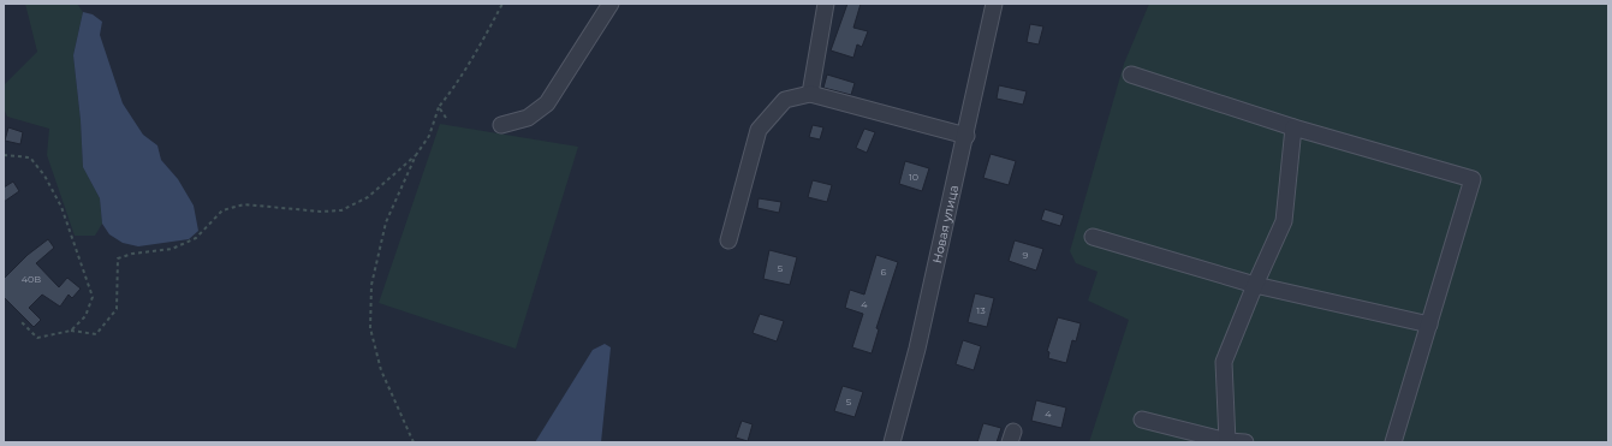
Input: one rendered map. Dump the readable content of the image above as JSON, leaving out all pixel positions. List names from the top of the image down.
{
  "streets": {
    "street": ["Новая улица"]
  },
  "house_numbers": [
    "10",
    "9",
    "5",
    "6",
    "40В",
    "4",
    "13",
    "5",
    "4"
  ]
}
